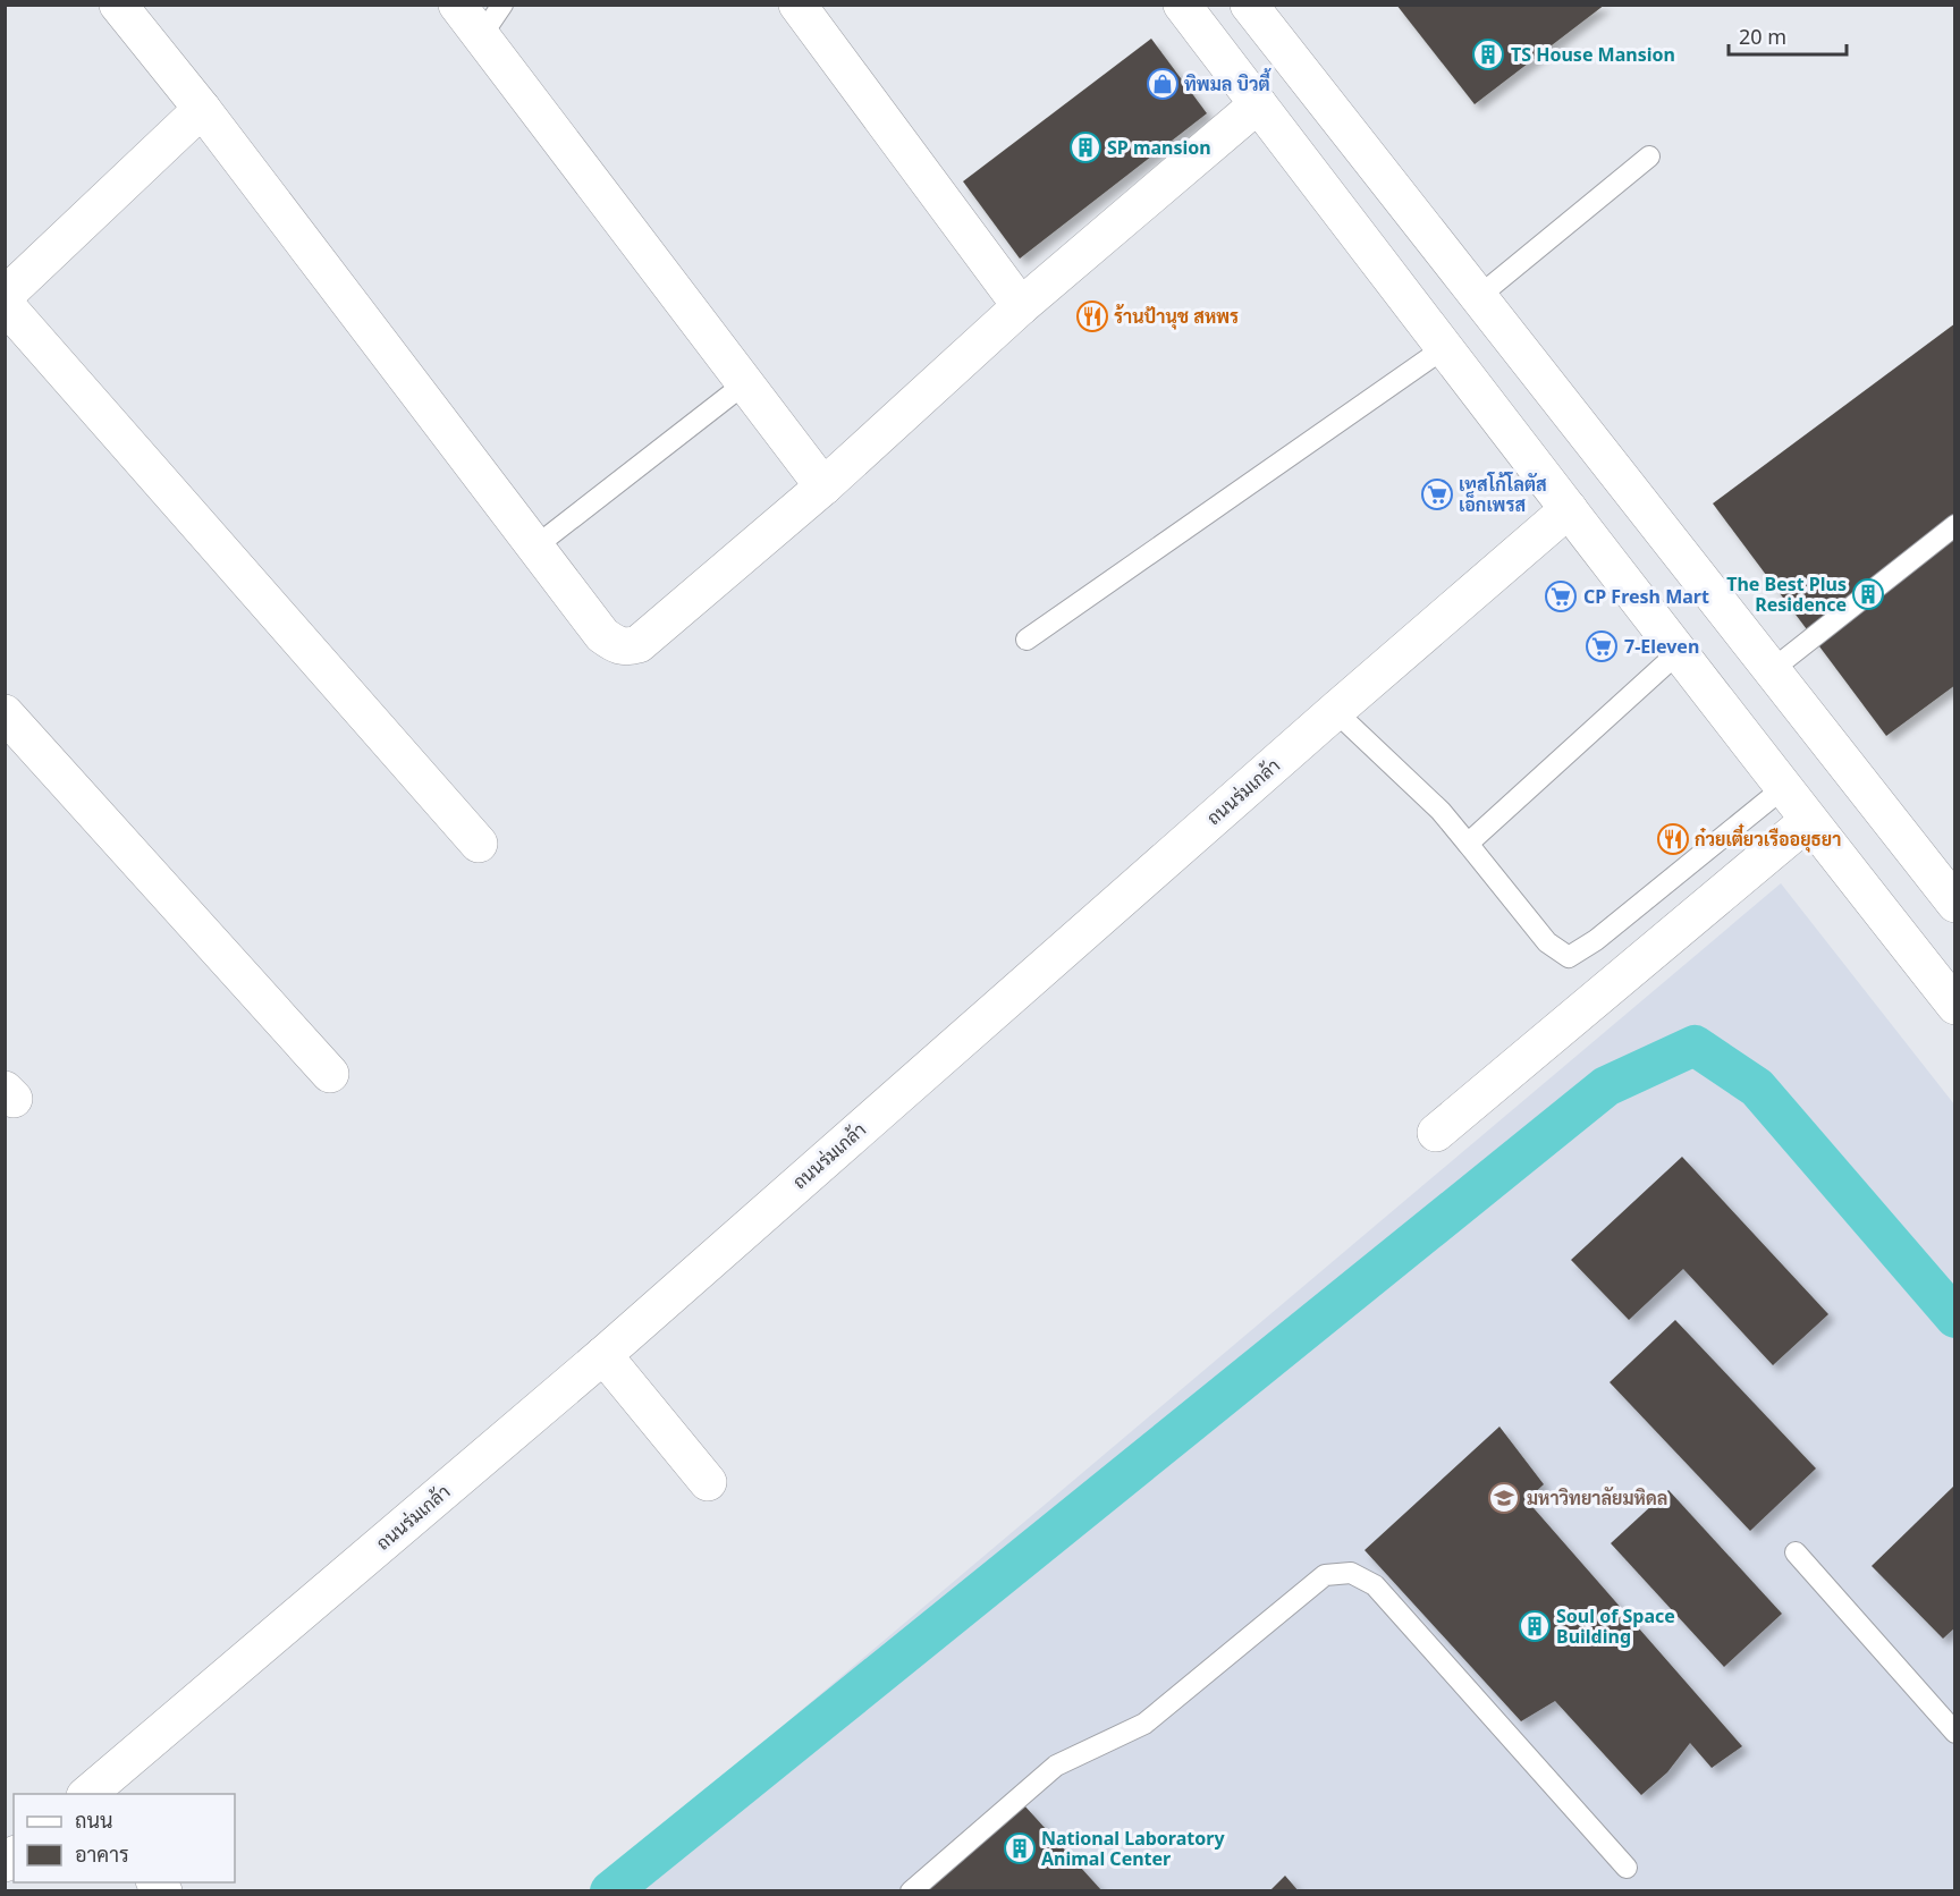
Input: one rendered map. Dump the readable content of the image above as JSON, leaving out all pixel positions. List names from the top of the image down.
{
  "streets": {
    "street": ["ถนนร่มเกล้า"]
  },
  "places": {
    "building": [
      "TS House Mansion",
      "SP mansion",
      "The Best Plus Residence",
      "Soul of Space Building",
      "National Laboratory Animal Center"
    ],
    "shop": ["ทิพมล บิวตี้"],
    "restaurant": ["ร้านป้านุช สหพร", "ก๋วยเตี๋ยวเรืออยุธยา"],
    "supermarket": ["เทสโก้โลตัส เอ็กเพรส", "CP Fresh Mart", "7-Eleven"],
    "school or university": ["มหาวิทยาลัยมหิดล"]
  },
  "legend": ["ถนน", "อาคาร"],
  "scale_bar": "20 m"
}
